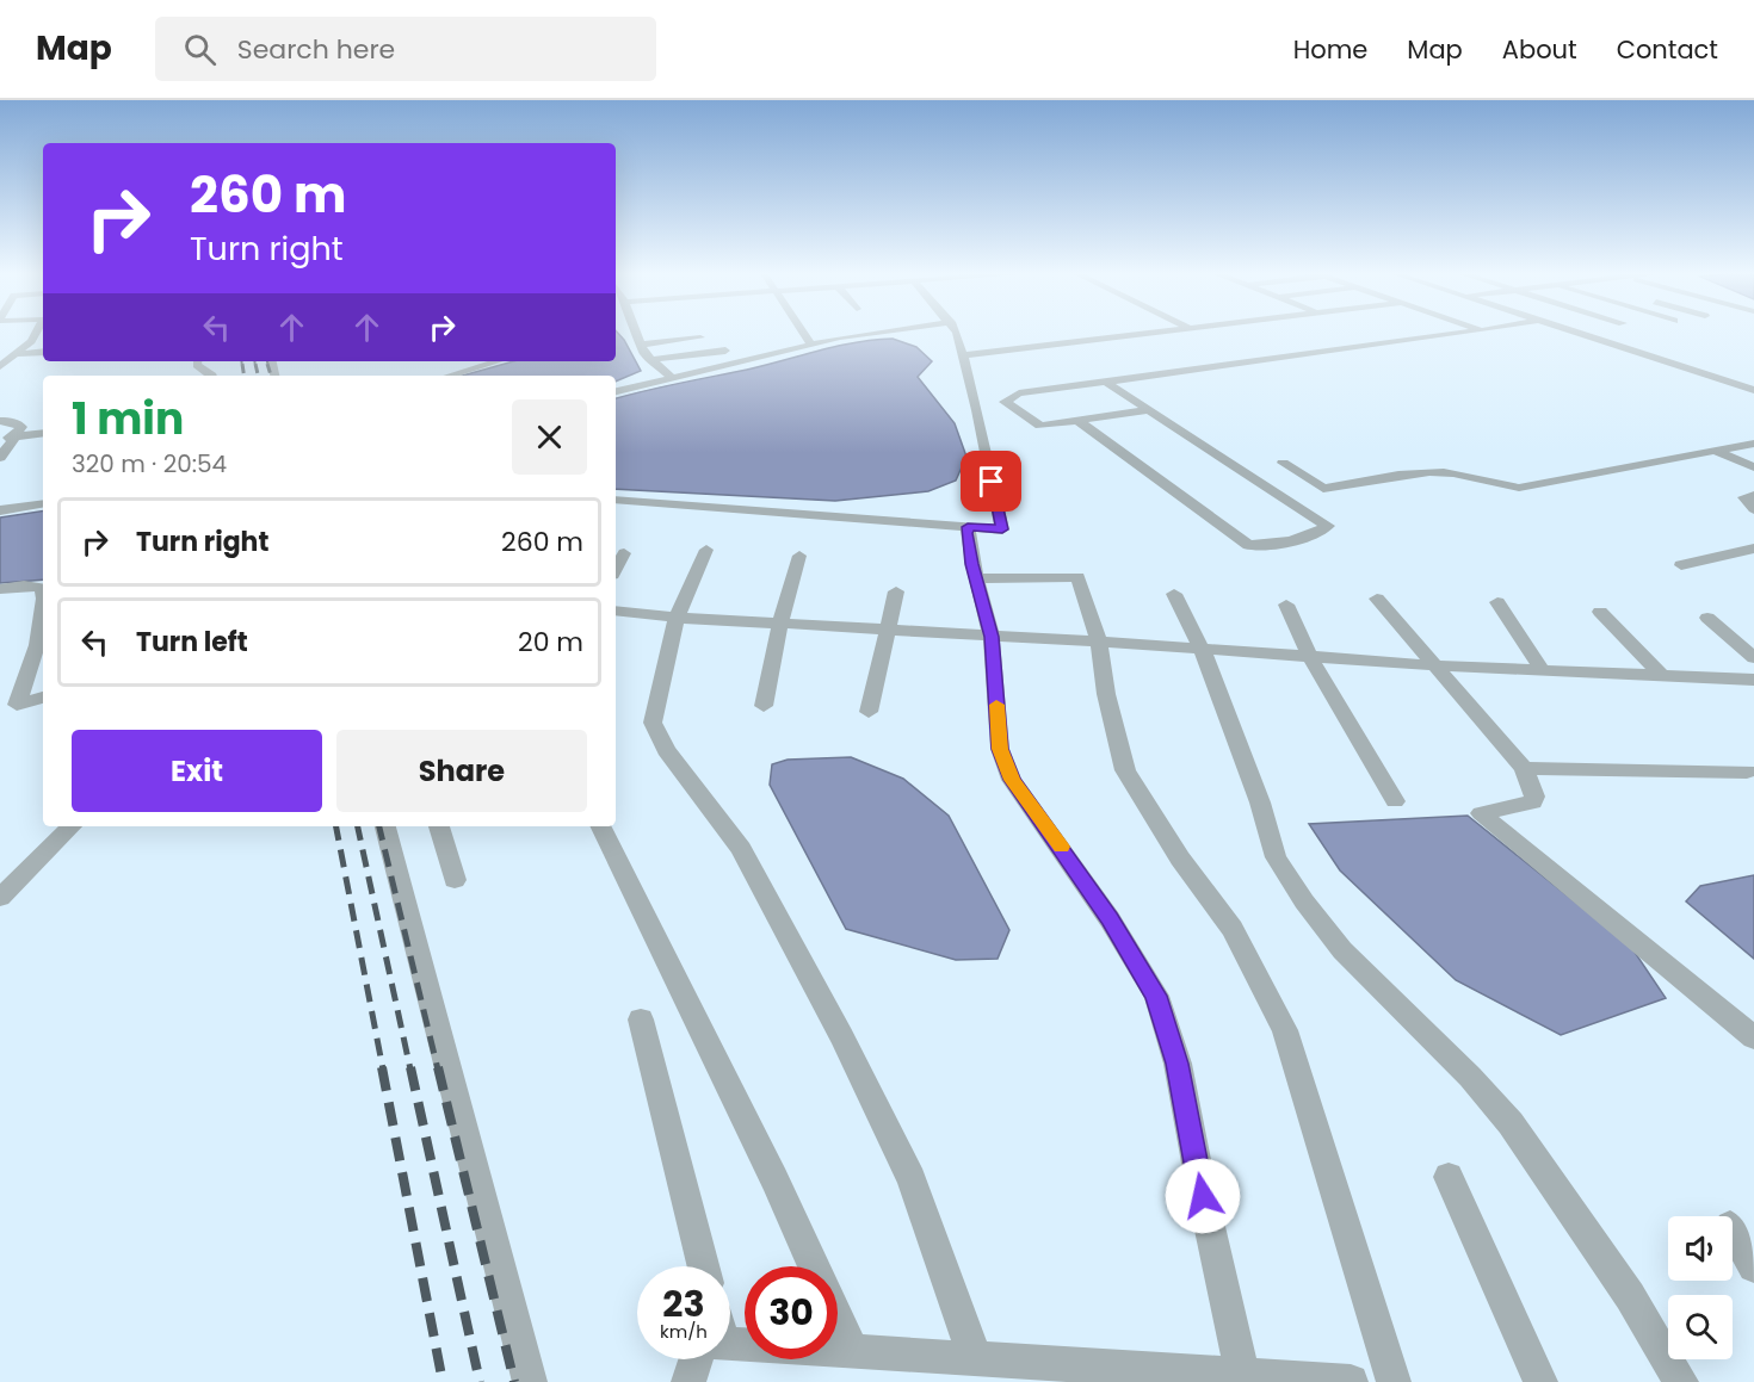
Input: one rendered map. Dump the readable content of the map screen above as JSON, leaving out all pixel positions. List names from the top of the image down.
{
  "page": {
    "header": "Map",
    "search": "Search here",
    "nav": [
      "Home",
      "Map",
      "About",
      "Contact"
    ],
    "turn": ["260 m", "Turn right"],
    "heading": ["1 min", "320 m · 20:54"],
    "list": [
      {
        "name": "Turn right",
        "value": "260 m"
      },
      {
        "name": "Turn left",
        "value": "20 m"
      }
    ],
    "buttons": ["Exit", "Share"],
    "speed": "23 km/h",
    "limit": "30"
  }
}
